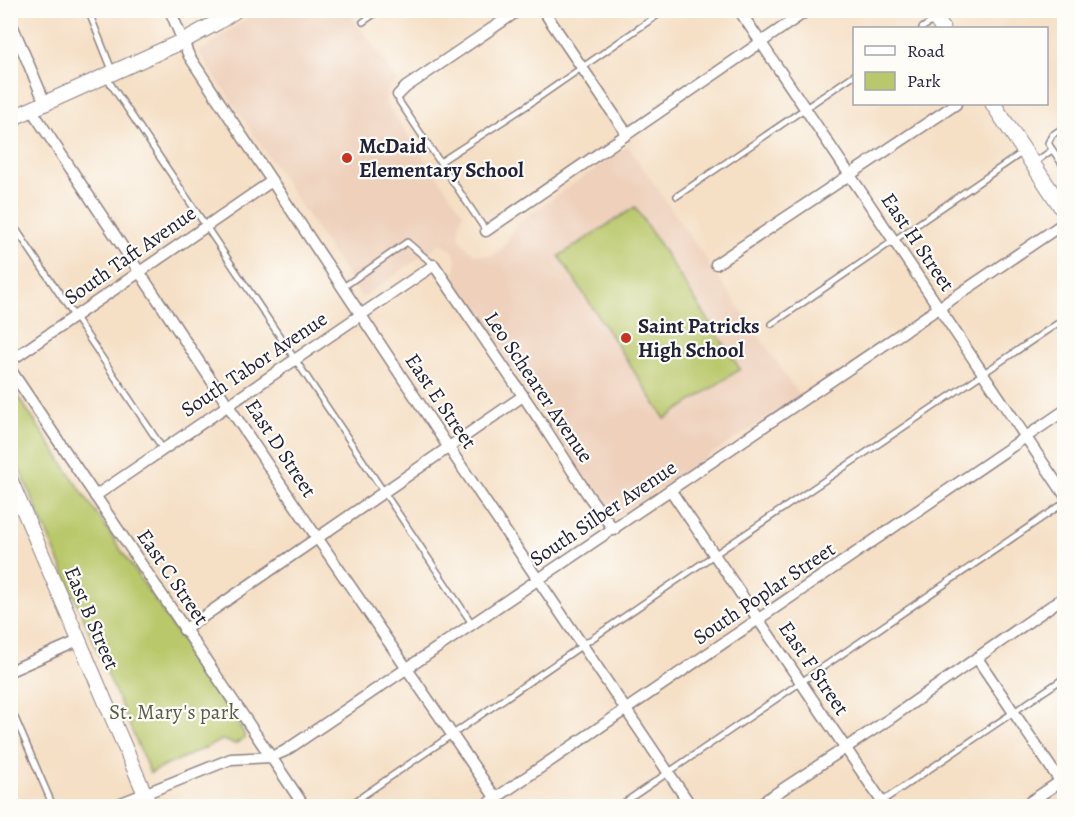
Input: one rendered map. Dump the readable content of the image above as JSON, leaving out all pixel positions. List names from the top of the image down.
{
  "streets": {
    "street": [
      "East H Street",
      "South Taft Avenue",
      "South Tabor Avenue",
      "Leo Schearer Avenue",
      "East E Street",
      "East D Street",
      "South Silber Avenue",
      "East C Street",
      "South Poplar Street",
      "East B Street",
      "East F Street"
    ]
  },
  "crossings": [
    ["East H Street", "South Silber Avenue"],
    ["East H Street", "South Poplar Street"],
    ["South Taft Avenue", "East E Street"],
    ["South Taft Avenue", "East D Street"],
    ["South Tabor Avenue", "Leo Schearer Avenue"],
    ["South Tabor Avenue", "East E Street"],
    ["South Tabor Avenue", "East D Street"],
    ["South Tabor Avenue", "East C Street"],
    ["Leo Schearer Avenue", "South Silber Avenue"],
    ["East E Street", "South Silber Avenue"],
    ["East E Street", "South Poplar Street"],
    ["East D Street", "South Silber Avenue"],
    ["East D Street", "South Poplar Street"],
    ["South Silber Avenue", "East C Street"],
    ["South Silber Avenue", "East B Street"],
    ["South Silber Avenue", "East F Street"],
    ["South Poplar Street", "East F Street"]
  ],
  "parks": ["St. Mary's park"],
  "places": ["McDaid Elementary School", "Saint Patricks High School"],
  "legend": ["Road", "Park"]
}
